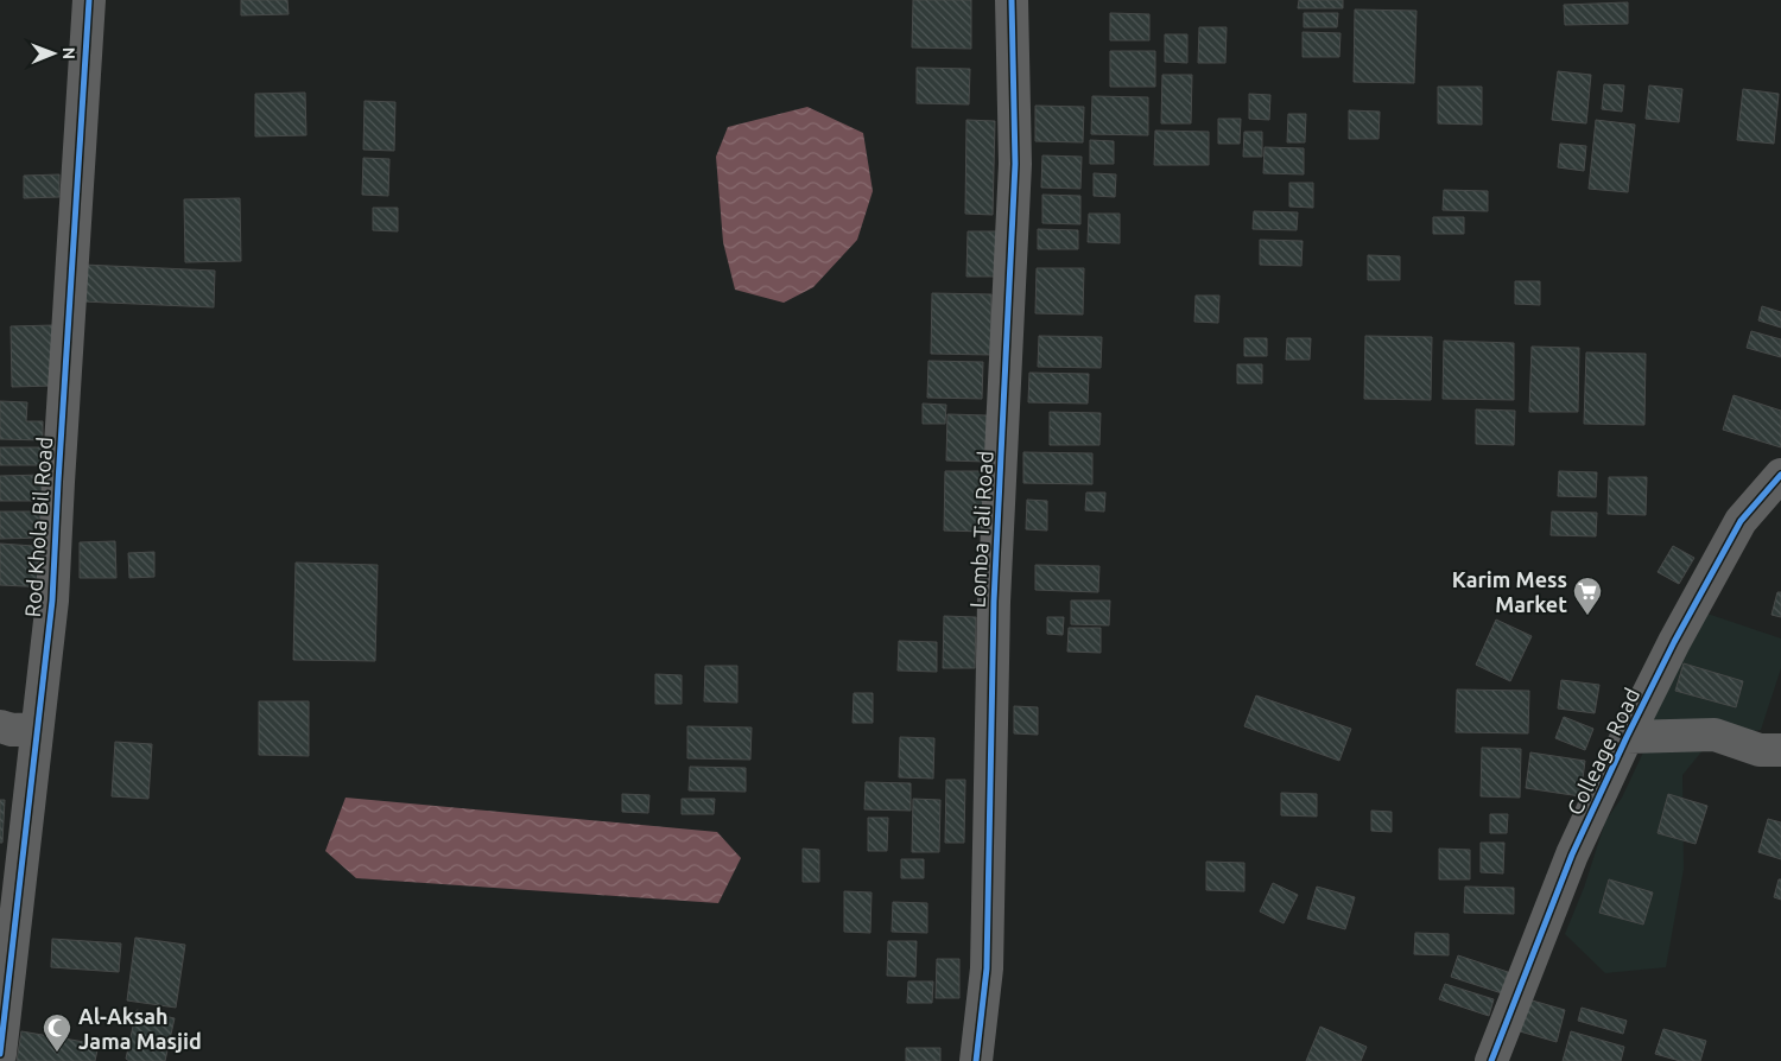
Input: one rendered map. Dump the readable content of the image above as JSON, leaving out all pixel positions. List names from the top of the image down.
{
  "streets": {
    "street": ["Rod Khola Bil Road", "Lomba Tali Road", "Colleage Road"]
  },
  "places": {
    "supermarket": ["Karim Mess Market"],
    "mosque": ["Al-Aksah Jama Masjid"]
  },
  "north": "right"
}
